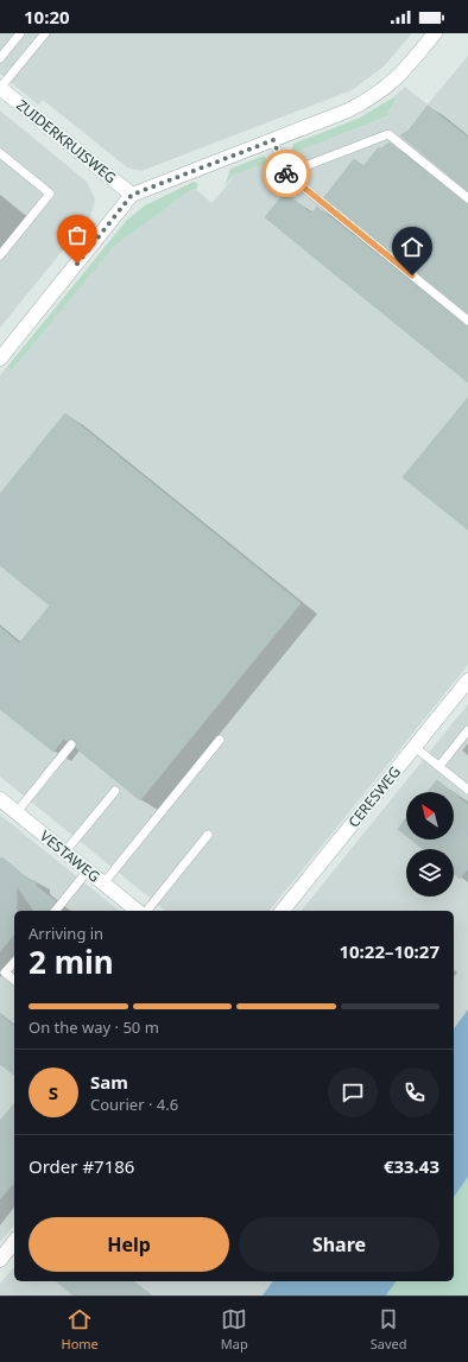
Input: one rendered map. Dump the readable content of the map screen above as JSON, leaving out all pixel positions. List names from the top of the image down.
{
  "streets": {
    "street": ["ZUIDERKRUISWEG", "CERESWEG", "VESTAWEG"]
  },
  "north": "top left",
  "page": {
    "status": "10:20",
    "heading": ["2 min", "Arriving in", "10:22–10:27"],
    "panel": [
      "Sam",
      "Courier · 4.6",
      "Order #7186",
      "€33.43"
    ],
    "bar": "On the way · 50 m",
    "round": "S",
    "buttons": ["Help", "Share"],
    "tabs": ["Home", "Map", "Saved"]
  }
}
